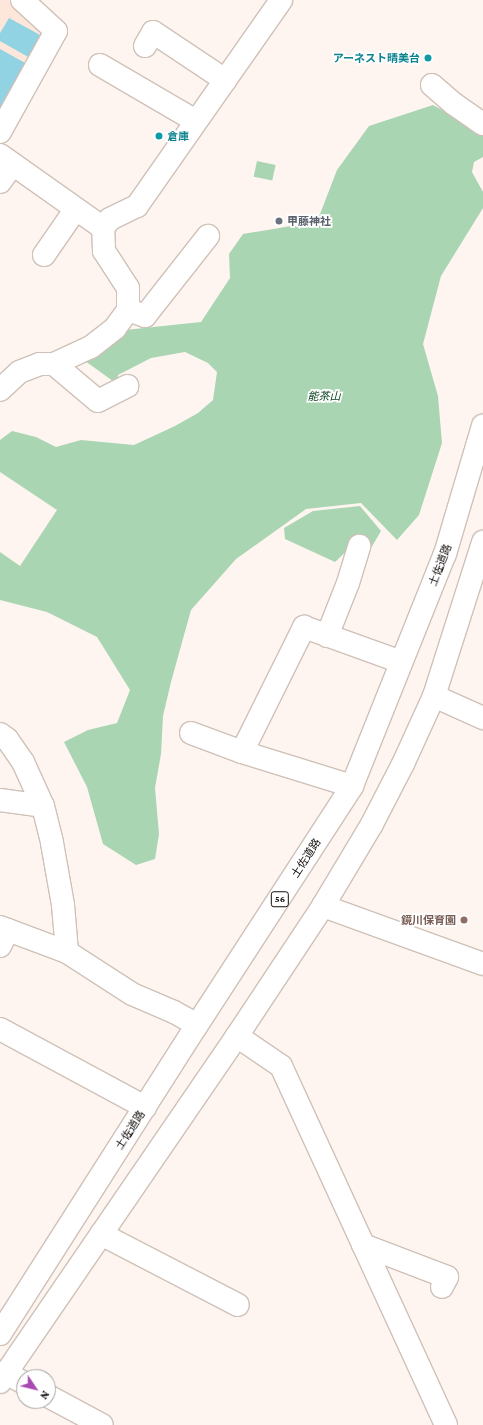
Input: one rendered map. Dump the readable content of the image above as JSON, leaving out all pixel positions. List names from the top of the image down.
{
  "streets": {
    "main road": ["土佐道路", "56"]
  },
  "parks": ["能茶山"],
  "places": [
    "アーネスト晴美台",
    "倉庫",
    "甲藤神社",
    "鏡川保育園"
  ],
  "north": "bottom right"
}
